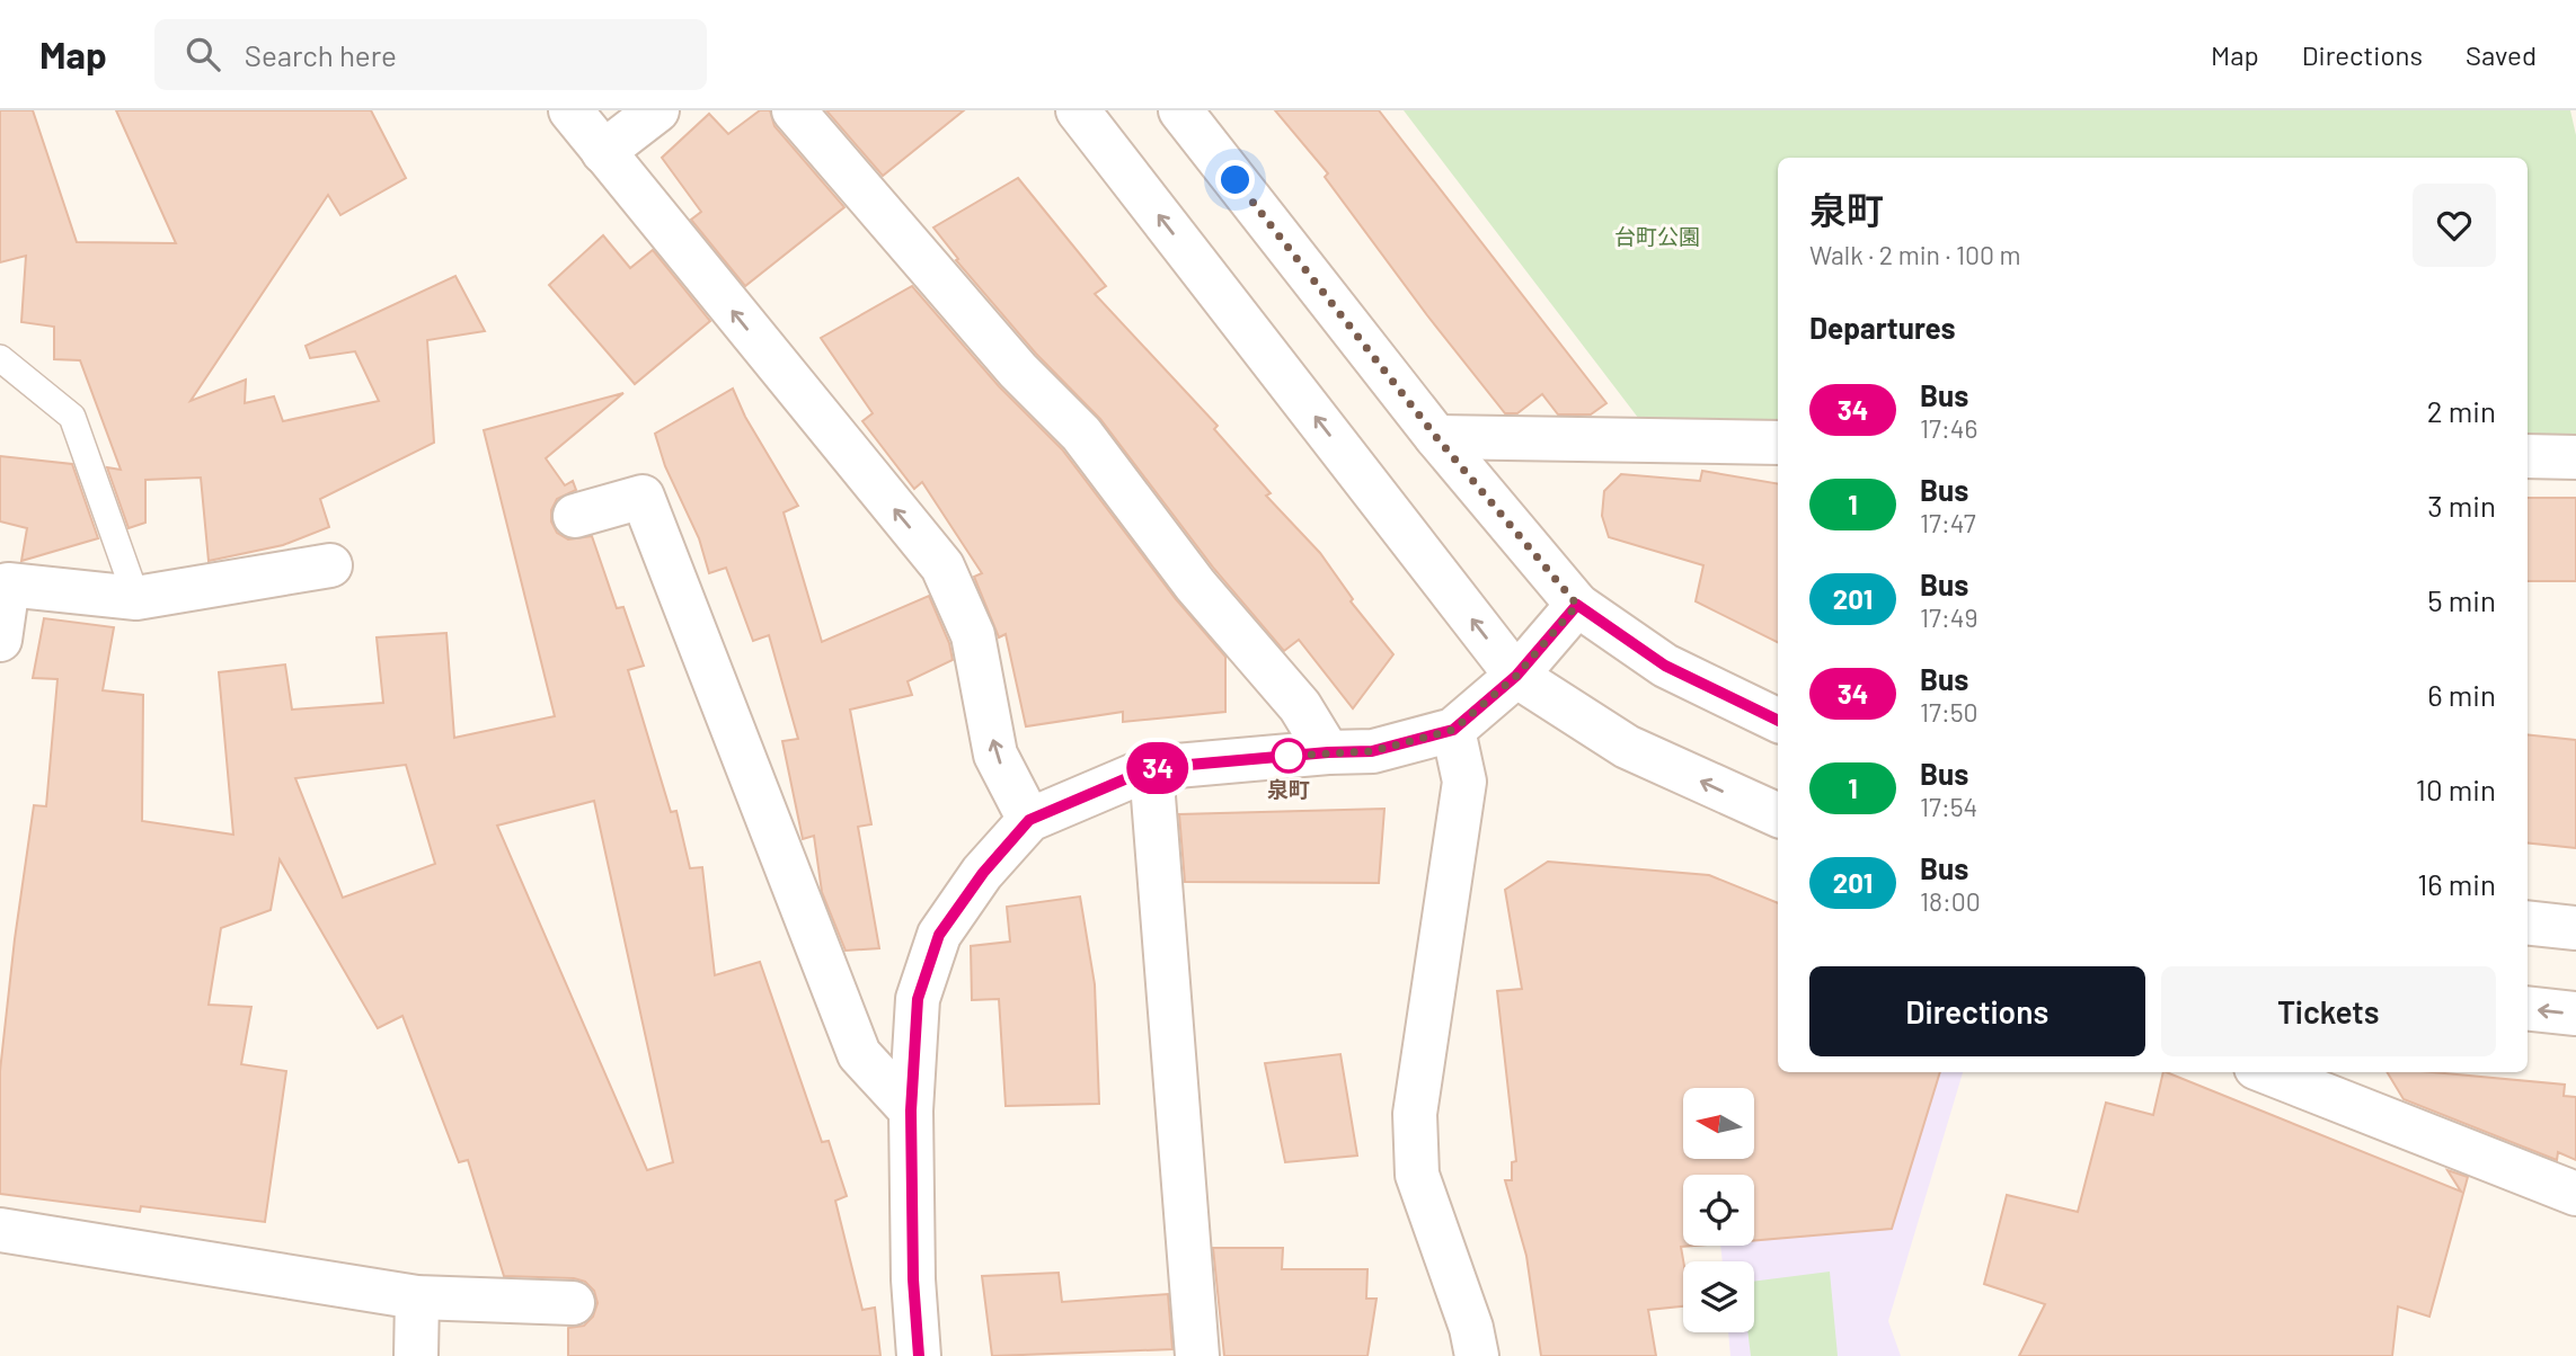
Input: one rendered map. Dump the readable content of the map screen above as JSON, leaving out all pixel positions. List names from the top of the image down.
{
  "parks": ["台町公園"],
  "places": ["泉町"],
  "lines": ["bus line 34"],
  "north": "left",
  "page": {
    "header": "Map",
    "search": "Search here",
    "nav": ["Map", "Directions", "Saved"],
    "on_map": "34",
    "heading": [
      ["泉町", "Walk · 2 min · 100 m"],
      "Departures"
    ],
    "list": [
      {
        "mark": "34",
        "name": "Bus",
        "note": "17:46",
        "value": "2 min"
      },
      {
        "mark": "1",
        "name": "Bus",
        "note": "17:47",
        "value": "3 min"
      },
      {
        "mark": "201",
        "name": "Bus",
        "note": "17:49",
        "value": "5 min"
      },
      {
        "mark": "34",
        "name": "Bus",
        "note": "17:50",
        "value": "6 min"
      },
      {
        "mark": "1",
        "name": "Bus",
        "note": "17:54",
        "value": "10 min"
      },
      {
        "mark": "201",
        "name": "Bus",
        "note": "18:00",
        "value": "16 min"
      }
    ],
    "buttons": ["Directions", "Tickets"]
  }
}
